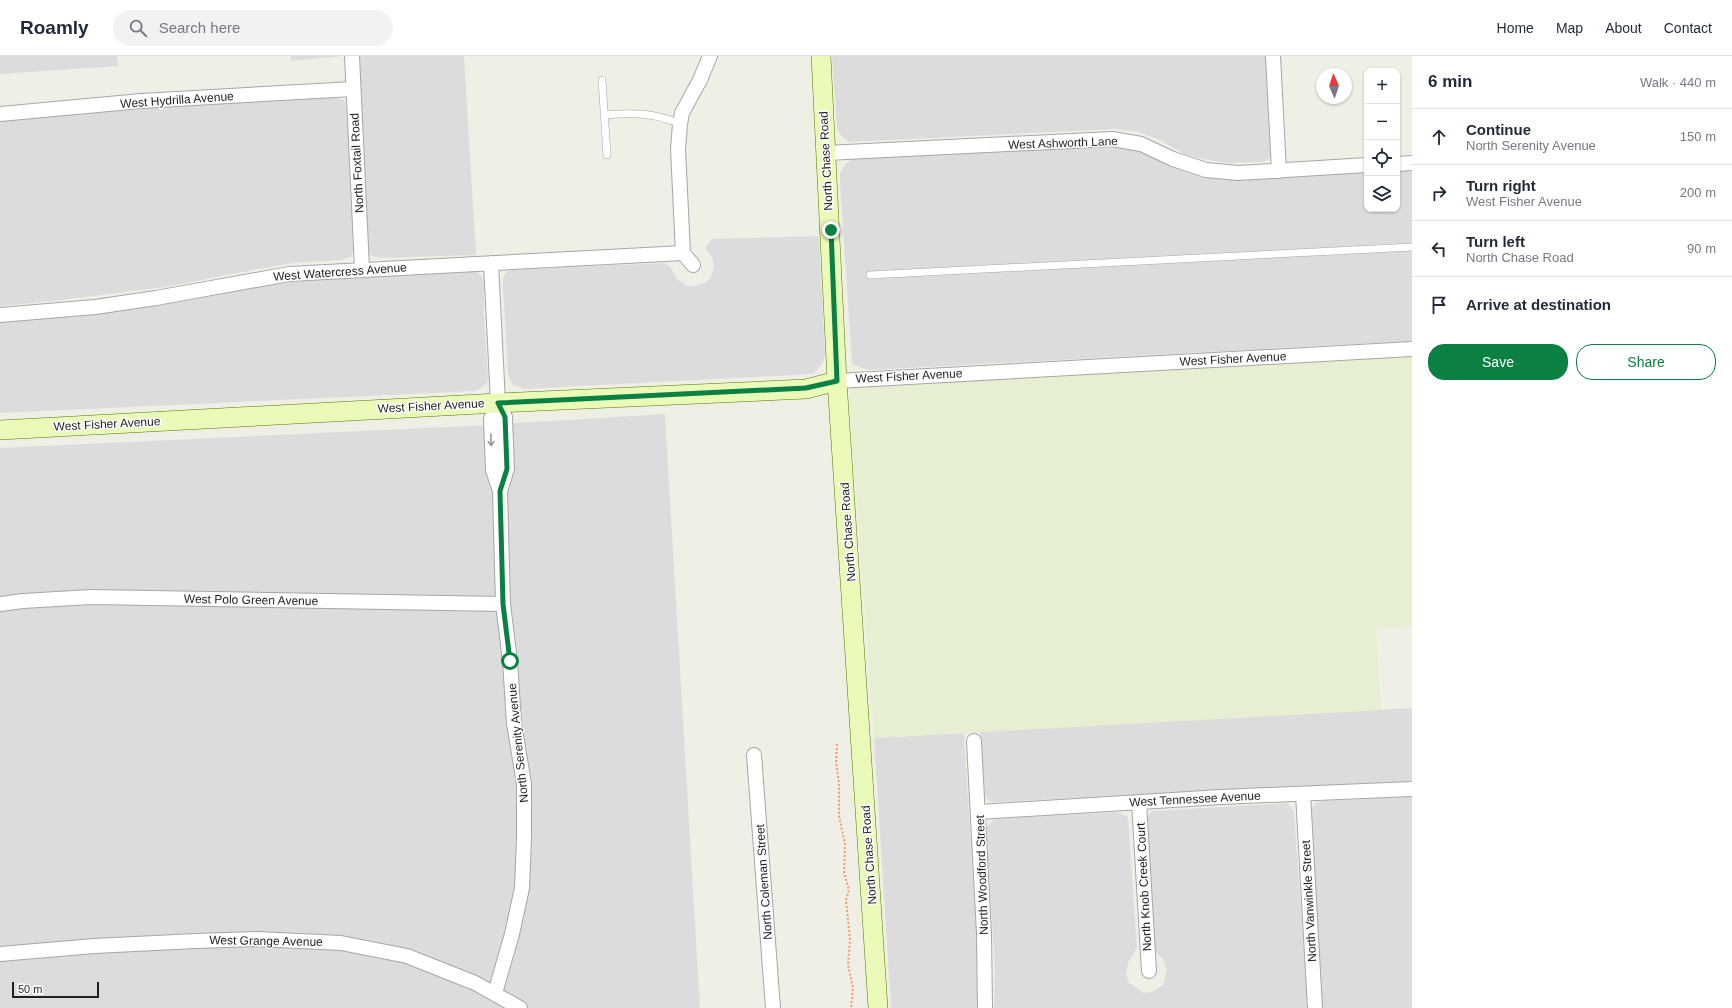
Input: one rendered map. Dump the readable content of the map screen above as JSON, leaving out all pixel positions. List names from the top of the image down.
{
  "streets": {
    "street": [
      "West Hydrilla Avenue",
      "West Ashworth Lane",
      "North Chase Road",
      "North Foxtail Road",
      "West Watercress Avenue",
      "West Fisher Avenue",
      "West Polo Green Avenue",
      "North Serenity Avenue",
      "West Tennessee Avenue",
      "North Woodford Street",
      "North Coleman Street",
      "North Knob Creek Court",
      "North Vanwinkle Street",
      "West Grange Avenue"
    ]
  },
  "crossings": [
    ["West Hydrilla Avenue", "North Foxtail Road"],
    ["West Ashworth Lane", "North Chase Road"],
    ["North Chase Road", "West Fisher Avenue"],
    ["North Foxtail Road", "West Watercress Avenue"],
    ["West Watercress Avenue", "North Serenity Avenue"],
    ["West Fisher Avenue", "North Serenity Avenue"],
    ["West Polo Green Avenue", "North Serenity Avenue"],
    ["North Serenity Avenue", "West Grange Avenue"],
    ["West Tennessee Avenue", "North Woodford Street"],
    ["West Tennessee Avenue", "North Knob Creek Court"],
    ["West Tennessee Avenue", "North Vanwinkle Street"]
  ],
  "scale_bar": "50 m",
  "north": "top",
  "page": {
    "header": "Roamly",
    "search": "Search here",
    "nav": [
      "Home",
      "Map",
      "About",
      "Contact"
    ],
    "heading": ["6 min", "Walk · 440 m"],
    "map_buttons": ["+", "−"],
    "list": [
      ["Continue", "North Serenity Avenue", "150 m"],
      ["Turn right", "West Fisher Avenue", "200 m"],
      ["Turn left", "North Chase Road", "90 m"],
      "Arrive at destination"
    ],
    "buttons": ["Save", "Share"],
    "scale": "50 m"
  }
}
